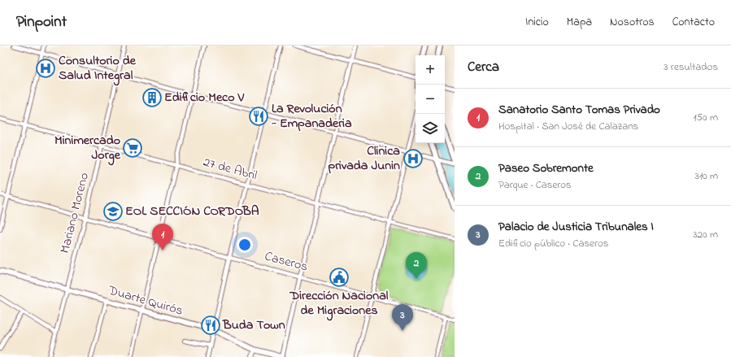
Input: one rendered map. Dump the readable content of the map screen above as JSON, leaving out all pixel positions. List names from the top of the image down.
{
  "streets": {
    "main road": ["Duarte Quirós"],
    "street": ["27 de Abril", "Mariano Moreno", "Caseros"]
  },
  "crossings": [
    ["27 de Abril", "Mariano Moreno"],
    ["Mariano Moreno", "Caseros"],
    ["Mariano Moreno", "Duarte Quirós"]
  ],
  "places": {
    "hospital": ["Consultorio de Salud Integral", "Clinica privada Junin"],
    "building": ["Edificio Meco V"],
    "restaurant": ["La Revolución - Empanaderia", "Buda Town"],
    "supermarket": ["Minimercado Jorge"],
    "school or university": ["EOL SECCIÓN CORDOBA"],
    "public building": ["Dirección Nacional de Migraciones"]
  },
  "page": {
    "header": "Pinpoint",
    "nav": [
      "Inicio",
      "Mapa",
      "Nosotros",
      "Contacto"
    ],
    "heading": ["Cerca", "3 resultados"],
    "map_buttons": ["+", "−"],
    "list": [
      {
        "mark": "1",
        "name": "Sanatorio Santo Tomas Privado",
        "note": "Hospital · San José de Calazans",
        "value": "150 m"
      },
      {
        "mark": "2",
        "name": "Paseo Sobremonte",
        "note": "Parque · Caseros",
        "value": "310 m"
      },
      {
        "mark": "3",
        "name": "Palacio de Justicia Tribunales I",
        "note": "Edificio público · Caseros",
        "value": "320 m"
      }
    ],
    "pins": ["1", "2", "3"]
  }
}
